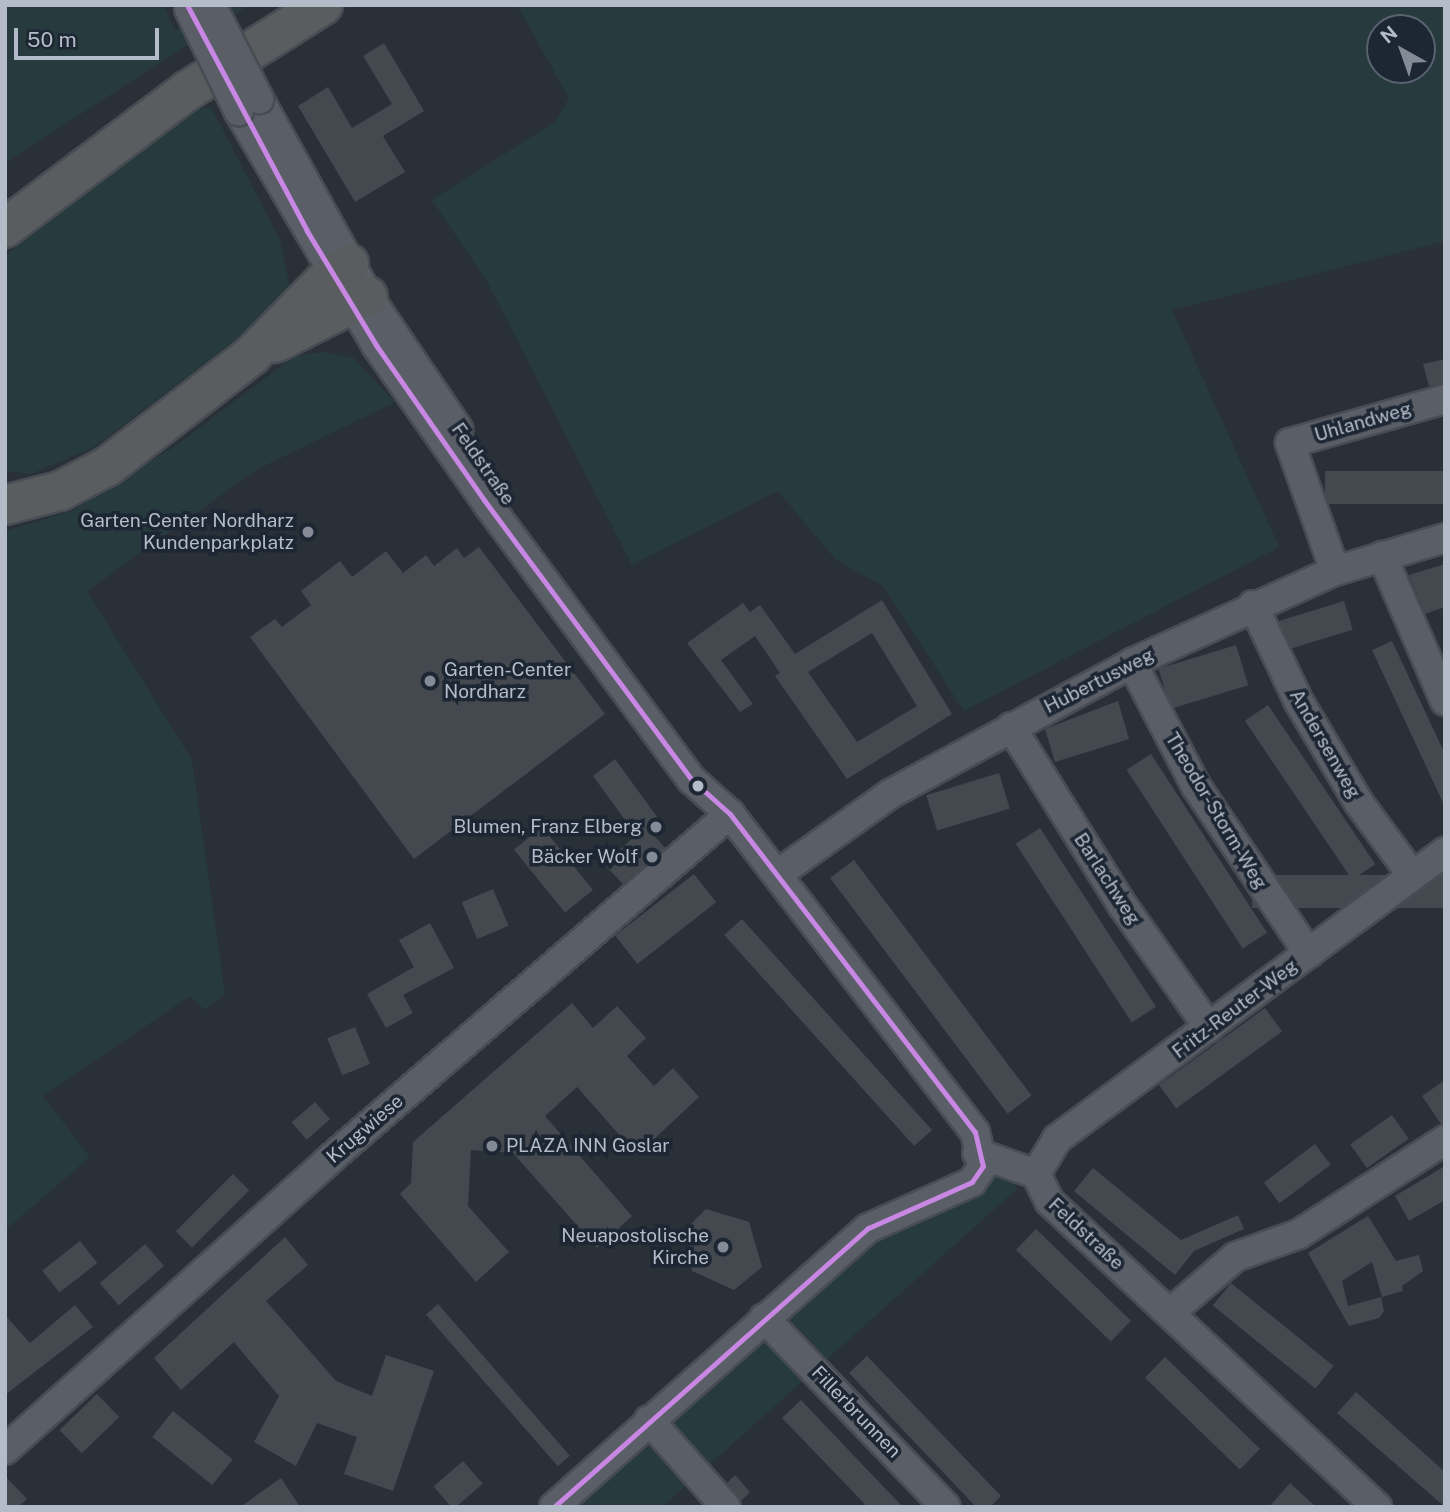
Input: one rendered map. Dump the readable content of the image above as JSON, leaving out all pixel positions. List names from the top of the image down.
{
  "streets": {
    "street": [
      "Uhlandweg",
      "Feldstraße",
      "Hubertusweg",
      "Andersenweg",
      "Theodor-Storm-Weg",
      "Barlachweg",
      "Fritz-Reuter-Weg",
      "Krugwiese",
      "Fillerbrunnen"
    ]
  },
  "crossings": [
    ["Uhlandweg", "Hubertusweg"],
    ["Feldstraße", "Hubertusweg"],
    ["Feldstraße", "Fritz-Reuter-Weg"],
    ["Feldstraße", "Krugwiese"],
    ["Hubertusweg", "Andersenweg"],
    ["Hubertusweg", "Theodor-Storm-Weg"],
    ["Hubertusweg", "Barlachweg"],
    ["Andersenweg", "Fritz-Reuter-Weg"],
    ["Theodor-Storm-Weg", "Fritz-Reuter-Weg"],
    ["Barlachweg", "Fritz-Reuter-Weg"]
  ],
  "places": [
    "Garten-Center Nordharz Kundenparkplatz",
    "Garten-Center Nordharz",
    "Blumen, Franz Elberg",
    "Bäcker Wolf",
    "PLAZA INN Goslar",
    "Neuapostolische Kirche"
  ],
  "scale_bar": "50 m",
  "north": "top left"
}
